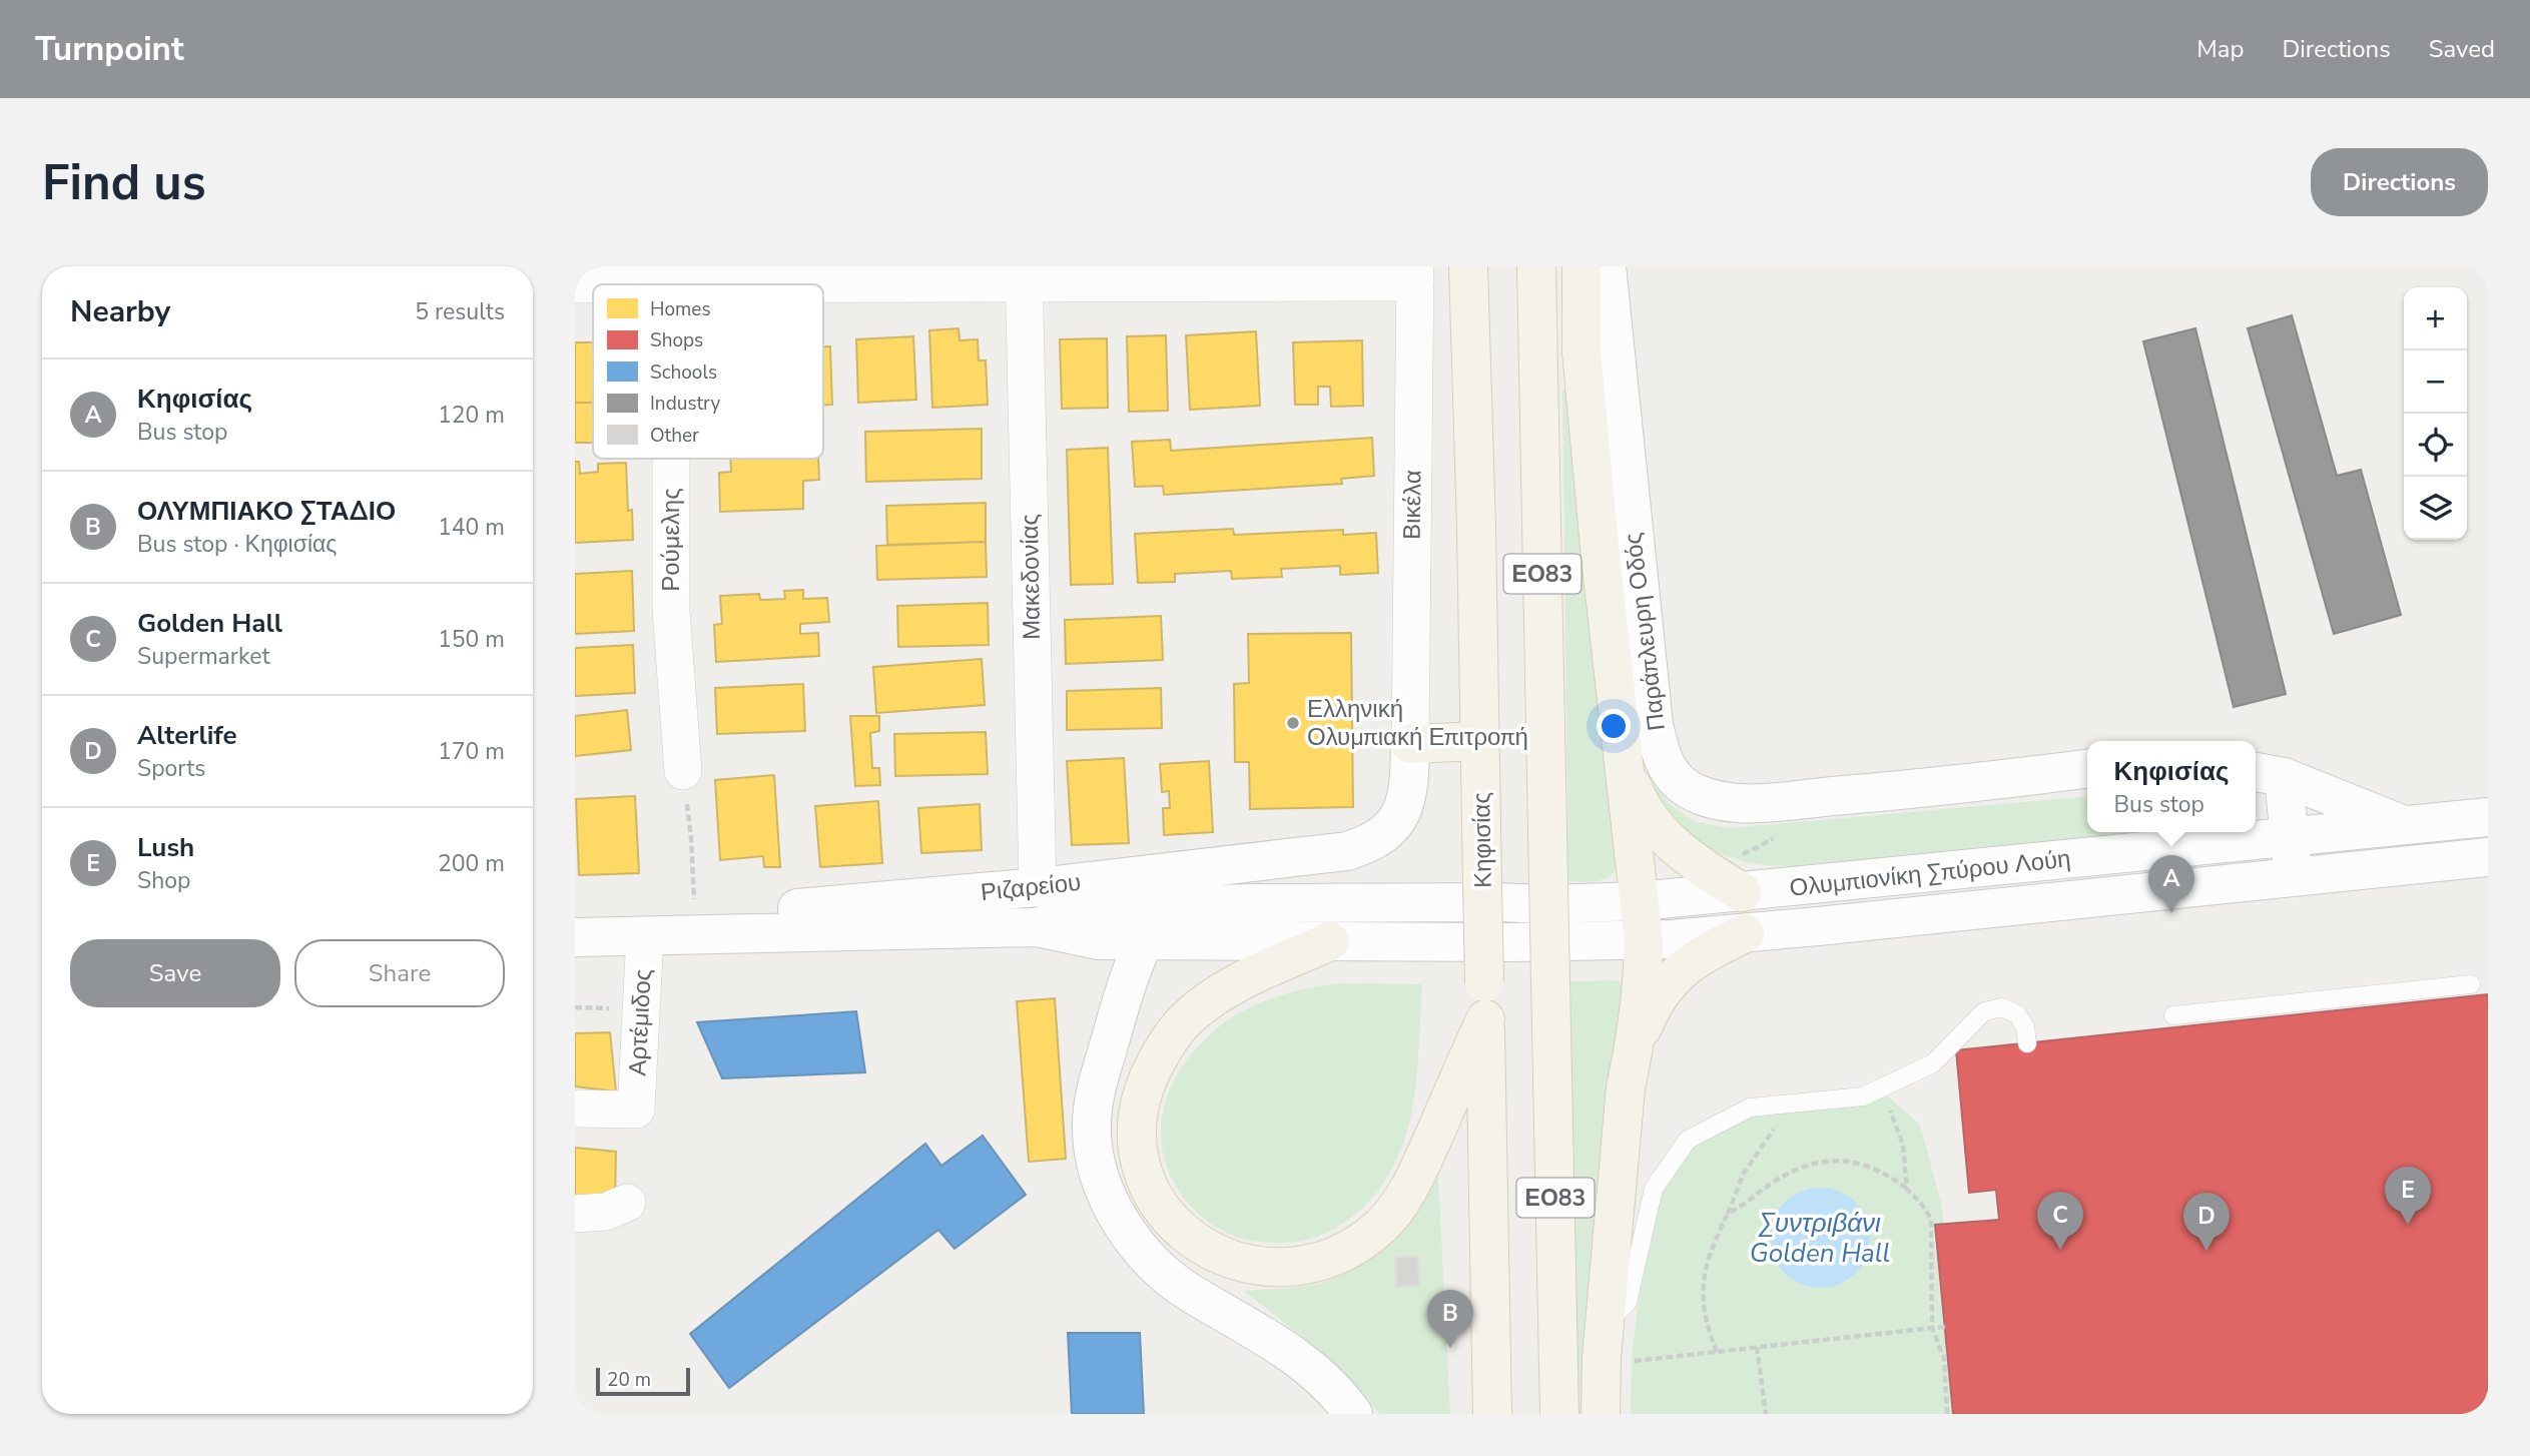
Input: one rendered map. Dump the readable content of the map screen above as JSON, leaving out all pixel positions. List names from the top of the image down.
{
  "streets": {
    "main road": [
      "ΕΟ83",
      "Παράπλευρη Οδός",
      "Κηφισίας",
      "Ολυμπιονίκη Σπύρου Λούη",
      "Ριζαρείου"
    ],
    "street": [
      "Βικέλα",
      "Ρούμελης",
      "Μακεδονίας",
      "Αρτέμιδος"
    ]
  },
  "crossings": [
    ["Βικέλα", "Ριζαρείου"],
    ["Μακεδονίας", "Ριζαρείου"],
    ["Κηφισίας", "Ολυμπιονίκη Σπύρου Λούη"],
    ["Κηφισίας", "Ριζαρείου"],
    ["Ολυμπιονίκη Σπύρου Λούη", "Ριζαρείου"],
    ["Ριζαρείου", "Αρτέμιδος"]
  ],
  "water": ["Συντριβάνι Golden Hall"],
  "places": ["Ελληνική Ολυμπιακή Επιτροπή"],
  "legend": [
    "Homes",
    "Shops",
    "Schools",
    "Industry",
    "Other"
  ],
  "scale_bar": "20 m",
  "page": {
    "header": "Turnpoint",
    "nav": ["Map", "Directions", "Saved"],
    "buttons": [
      "Directions",
      ["Save", "Share"]
    ],
    "title": "Find us",
    "heading": ["Nearby", "5 results"],
    "map_buttons": ["+", "−"],
    "list": [
      {
        "mark": "A",
        "name": "Κηφισίας",
        "note": "Bus stop",
        "value": "120 m"
      },
      {
        "mark": "B",
        "name": "ΟΛΥΜΠΙΑΚΟ ΣΤΑΔΙΟ",
        "note": "Bus stop · Κηφισίας",
        "value": "140 m"
      },
      {
        "mark": "C",
        "name": "Golden Hall",
        "note": "Supermarket",
        "value": "150 m"
      },
      {
        "mark": "D",
        "name": "Alterlife",
        "note": "Sports",
        "value": "170 m"
      },
      {
        "mark": "E",
        "name": "Lush",
        "note": "Shop",
        "value": "200 m"
      }
    ],
    "popup": ["Κηφισίας", "Bus stop"],
    "pins": [
      "A",
      "E",
      "C",
      "D",
      "B"
    ],
    "scale": "20 m"
  }
}
